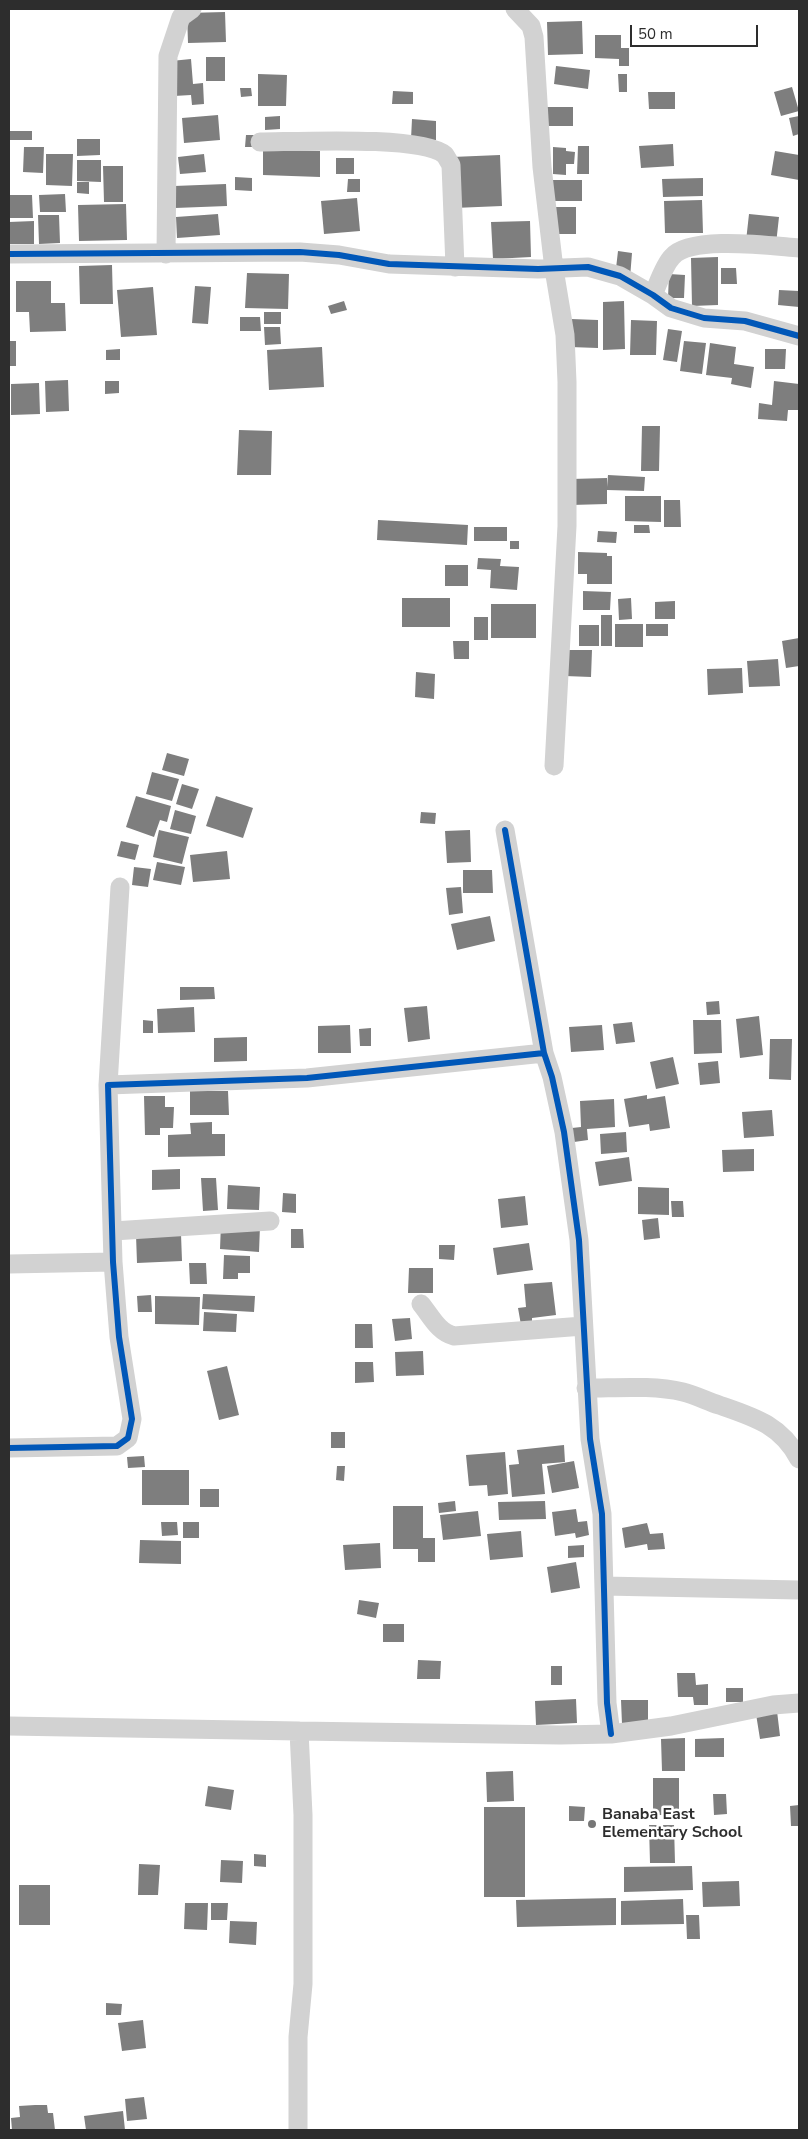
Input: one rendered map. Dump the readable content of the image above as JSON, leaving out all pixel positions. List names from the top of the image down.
{
  "places": ["Banaba East Elementary School"],
  "scale_bar": "50 m"
}
